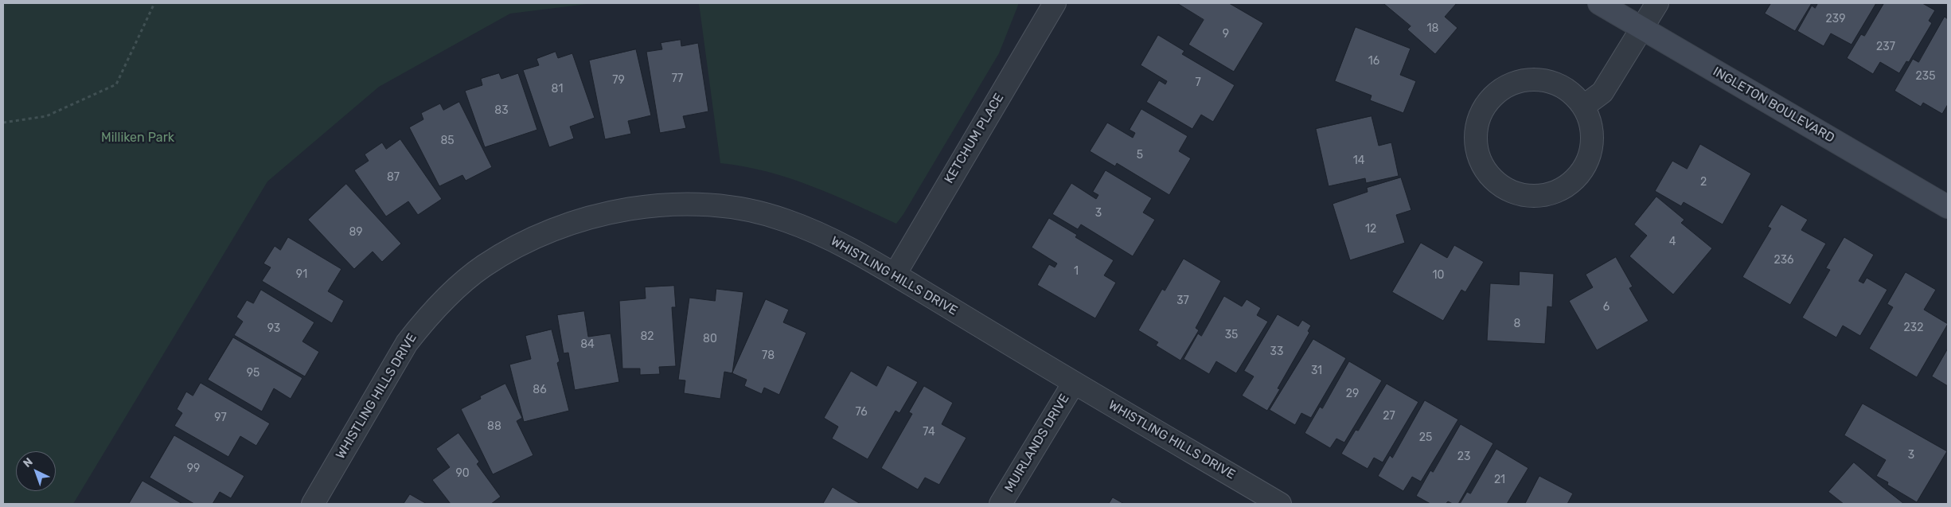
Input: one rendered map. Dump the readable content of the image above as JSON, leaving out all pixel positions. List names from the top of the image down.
{
  "streets": {
    "street": [
      "INGLETON BOULEVARD",
      "KETCHUM PLACE",
      "WHISTLING HILLS DRIVE",
      "MUIRLANDS DRIVE"
    ]
  },
  "crossings": [
    ["KETCHUM PLACE", "WHISTLING HILLS DRIVE"],
    ["WHISTLING HILLS DRIVE", "MUIRLANDS DRIVE"]
  ],
  "parks": ["Milliken Park"],
  "house_numbers": [
    "239",
    "18",
    "9",
    "237",
    "16",
    "235",
    "77",
    "79",
    "7",
    "81",
    "83",
    "85",
    "5",
    "14",
    "87",
    "2",
    "3",
    "12",
    "89",
    "4",
    "236",
    "1",
    "91",
    "10",
    "37",
    "6",
    "8",
    "232",
    "93",
    "35",
    "82",
    "80",
    "84",
    "33",
    "78",
    "31",
    "95",
    "86",
    "29",
    "76",
    "27",
    "97",
    "88",
    "74",
    "25",
    "3",
    "23",
    "99",
    "90",
    "21"
  ],
  "north": "top left"
}
